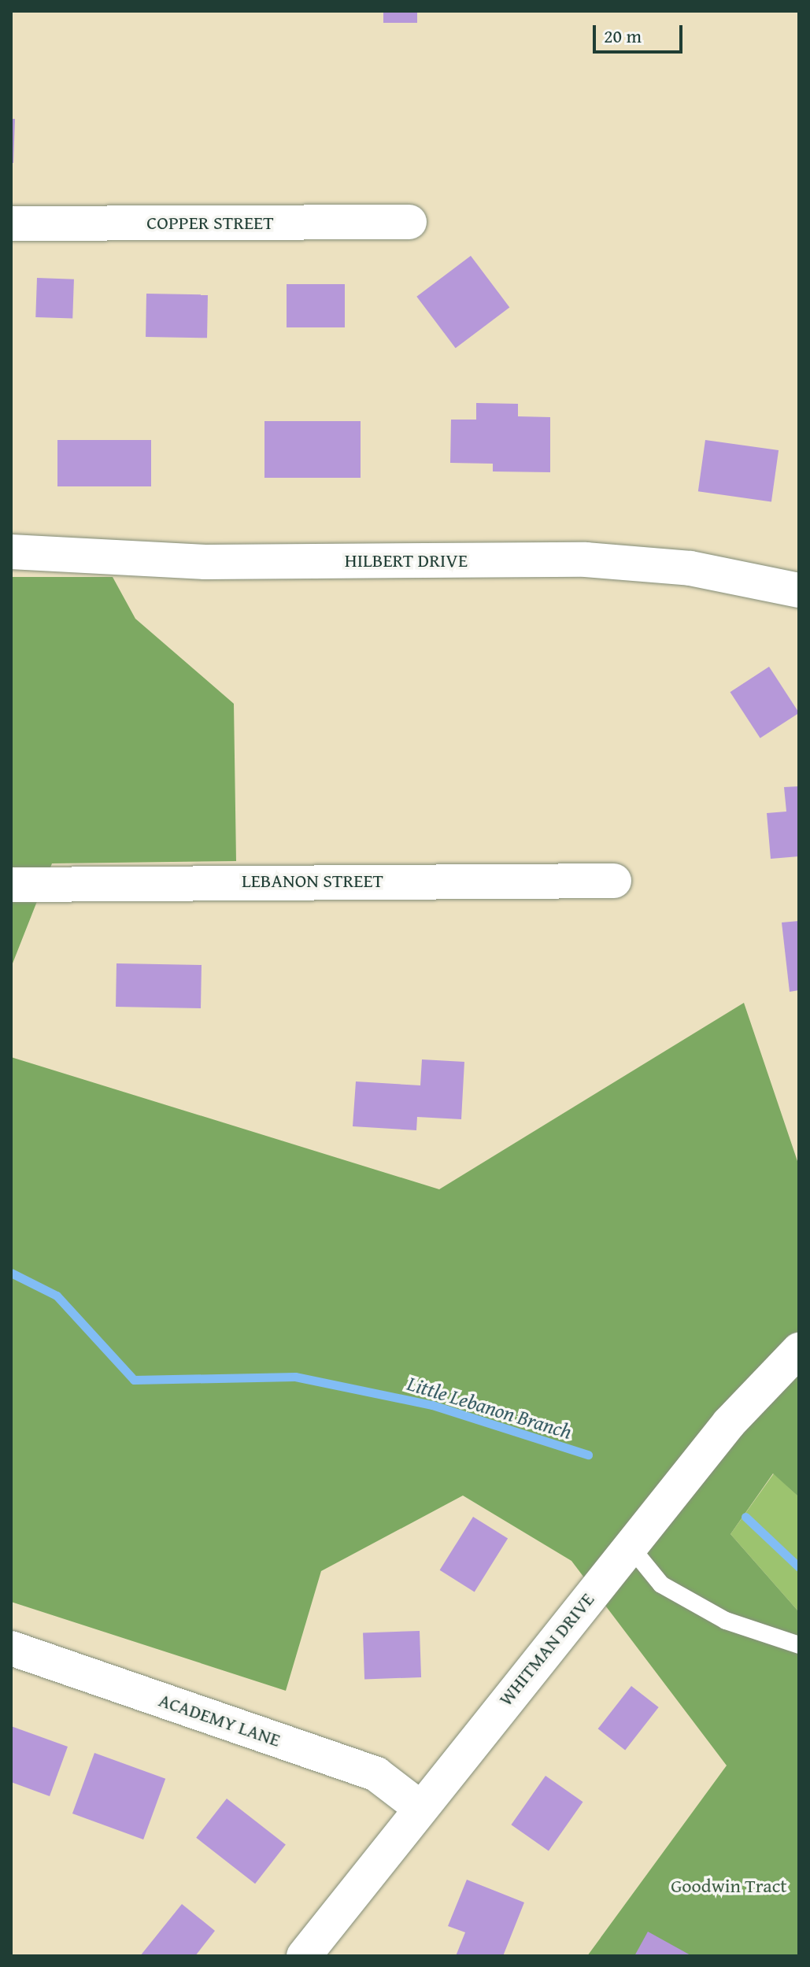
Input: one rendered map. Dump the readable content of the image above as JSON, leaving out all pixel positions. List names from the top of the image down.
{
  "streets": {
    "street": [
      "COPPER STREET",
      "HILBERT DRIVE",
      "LEBANON STREET",
      "WHITMAN DRIVE",
      "ACADEMY LANE"
    ]
  },
  "crossings": [
    ["WHITMAN DRIVE", "ACADEMY LANE"]
  ],
  "water": ["Little Lebanon Branch"],
  "parks": ["Goodwin Tract"],
  "scale_bar": "20 m"
}
